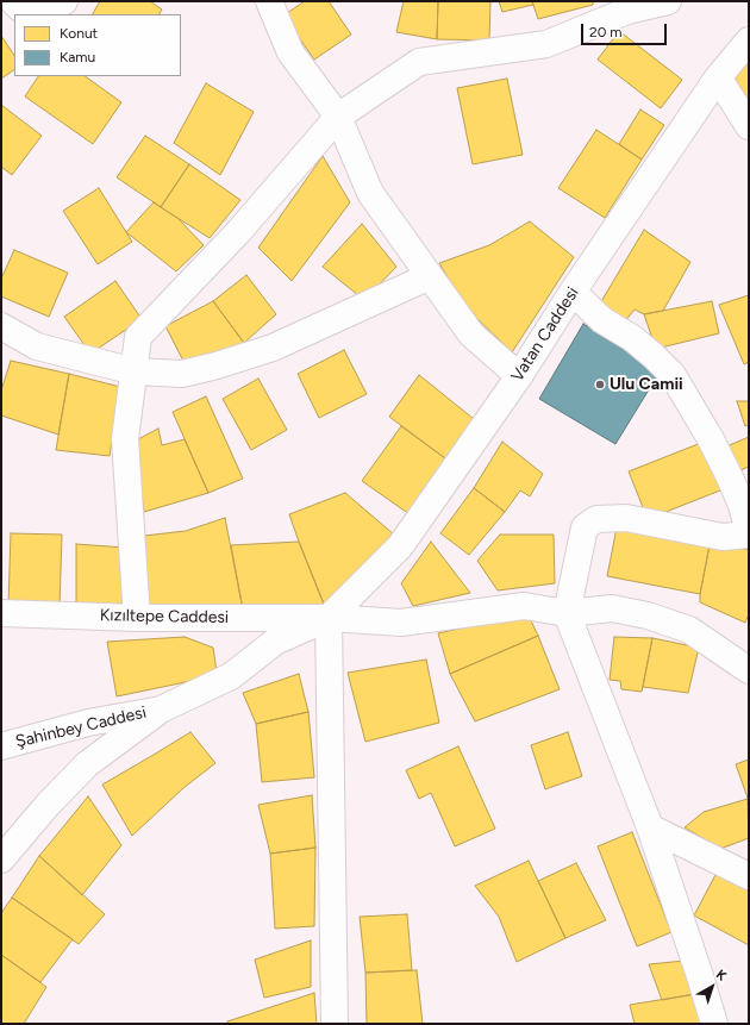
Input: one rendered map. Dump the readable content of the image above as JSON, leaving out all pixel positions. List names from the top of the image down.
{
  "streets": {
    "street": ["Vatan Caddesi", "Kızıltepe Caddesi", "Şahinbey Caddesi"]
  },
  "crossings": [
    ["Vatan Caddesi", "Kızıltepe Caddesi"]
  ],
  "places": ["Ulu Camii"],
  "legend": ["Konut", "Kamu"],
  "scale_bar": "20 m",
  "north": "top right"
}
